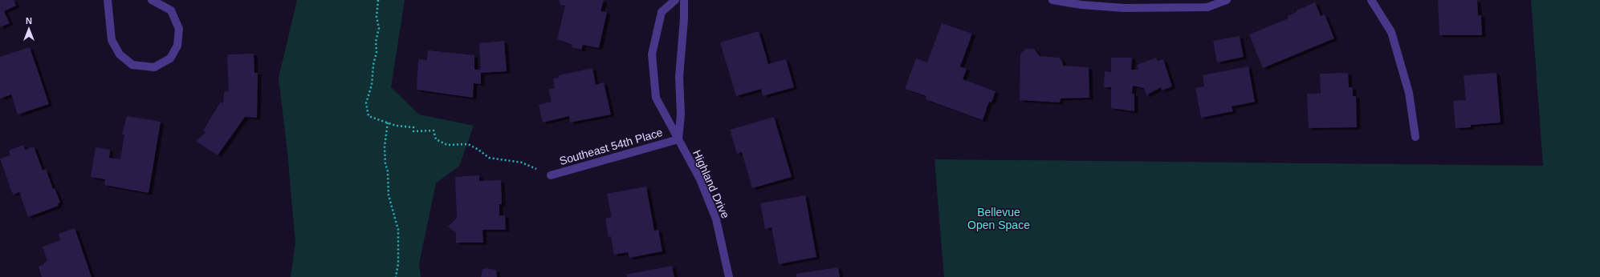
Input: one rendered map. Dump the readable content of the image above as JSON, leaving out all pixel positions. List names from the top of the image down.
{
  "streets": {
    "street": ["Southeast 54th Place", "Highland Drive"]
  },
  "crossings": [
    ["Southeast 54th Place", "Highland Drive"]
  ],
  "parks": ["Bellevue Open Space"],
  "north": "top"
}
